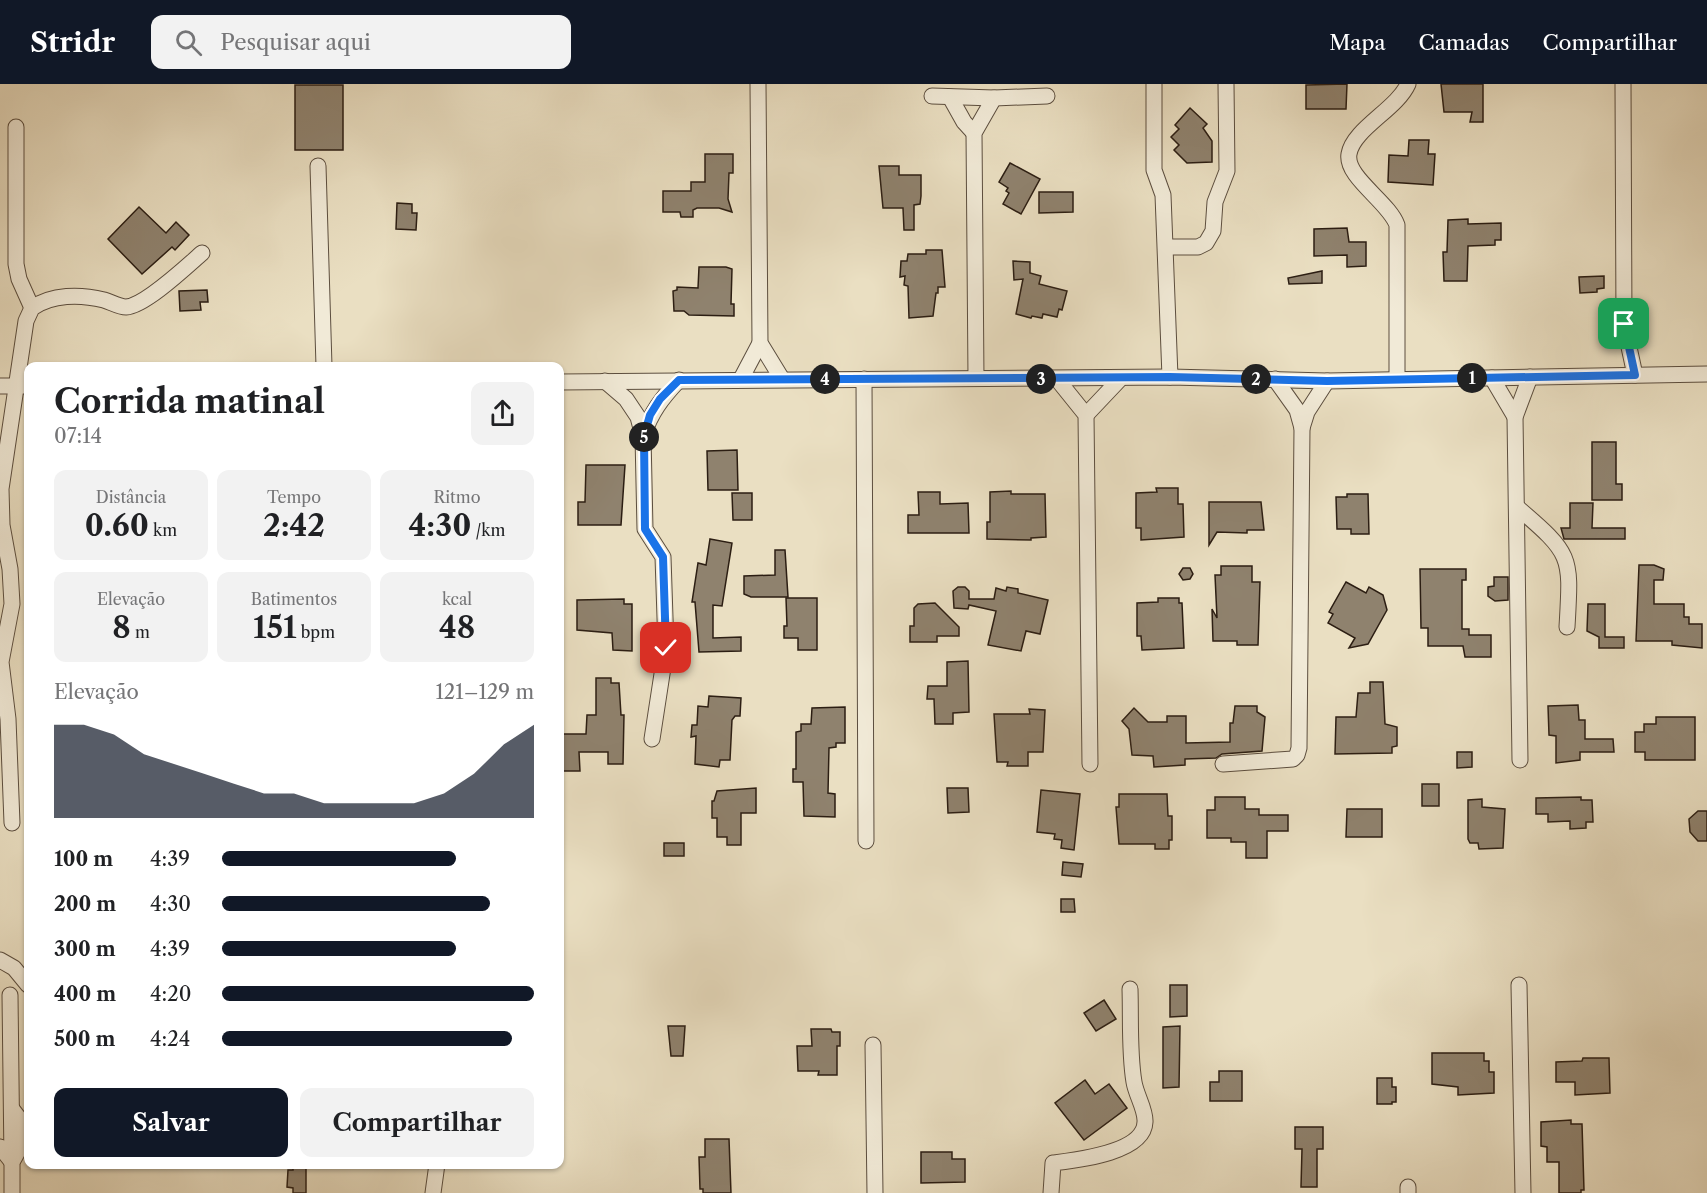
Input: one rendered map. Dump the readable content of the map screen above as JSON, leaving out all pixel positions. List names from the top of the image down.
{
  "page": {
    "header": "Stridr",
    "search": "Pesquisar aqui",
    "nav": ["Mapa", "Camadas", "Compartilhar"],
    "heading": ["Corrida matinal", "07:14"],
    "pins": [
      "1",
      "2",
      "3",
      "4",
      "5"
    ],
    "stats": [
      ["Distância", "0.60 km"],
      ["Tempo", "2:42"],
      ["Ritmo", "4:30 /km"],
      ["Elevação", "8 m"],
      ["Batimentos", "151 bpm"],
      ["kcal", "48"]
    ],
    "chart": ["Elevação", "121–129 m"],
    "list": [
      {
        "name": "100 m",
        "note": "4:39"
      },
      {
        "name": "200 m",
        "note": "4:30"
      },
      {
        "name": "300 m",
        "note": "4:39"
      },
      {
        "name": "400 m",
        "note": "4:20"
      },
      {
        "name": "500 m",
        "note": "4:24"
      }
    ],
    "buttons": ["Salvar", "Compartilhar"]
  }
}
